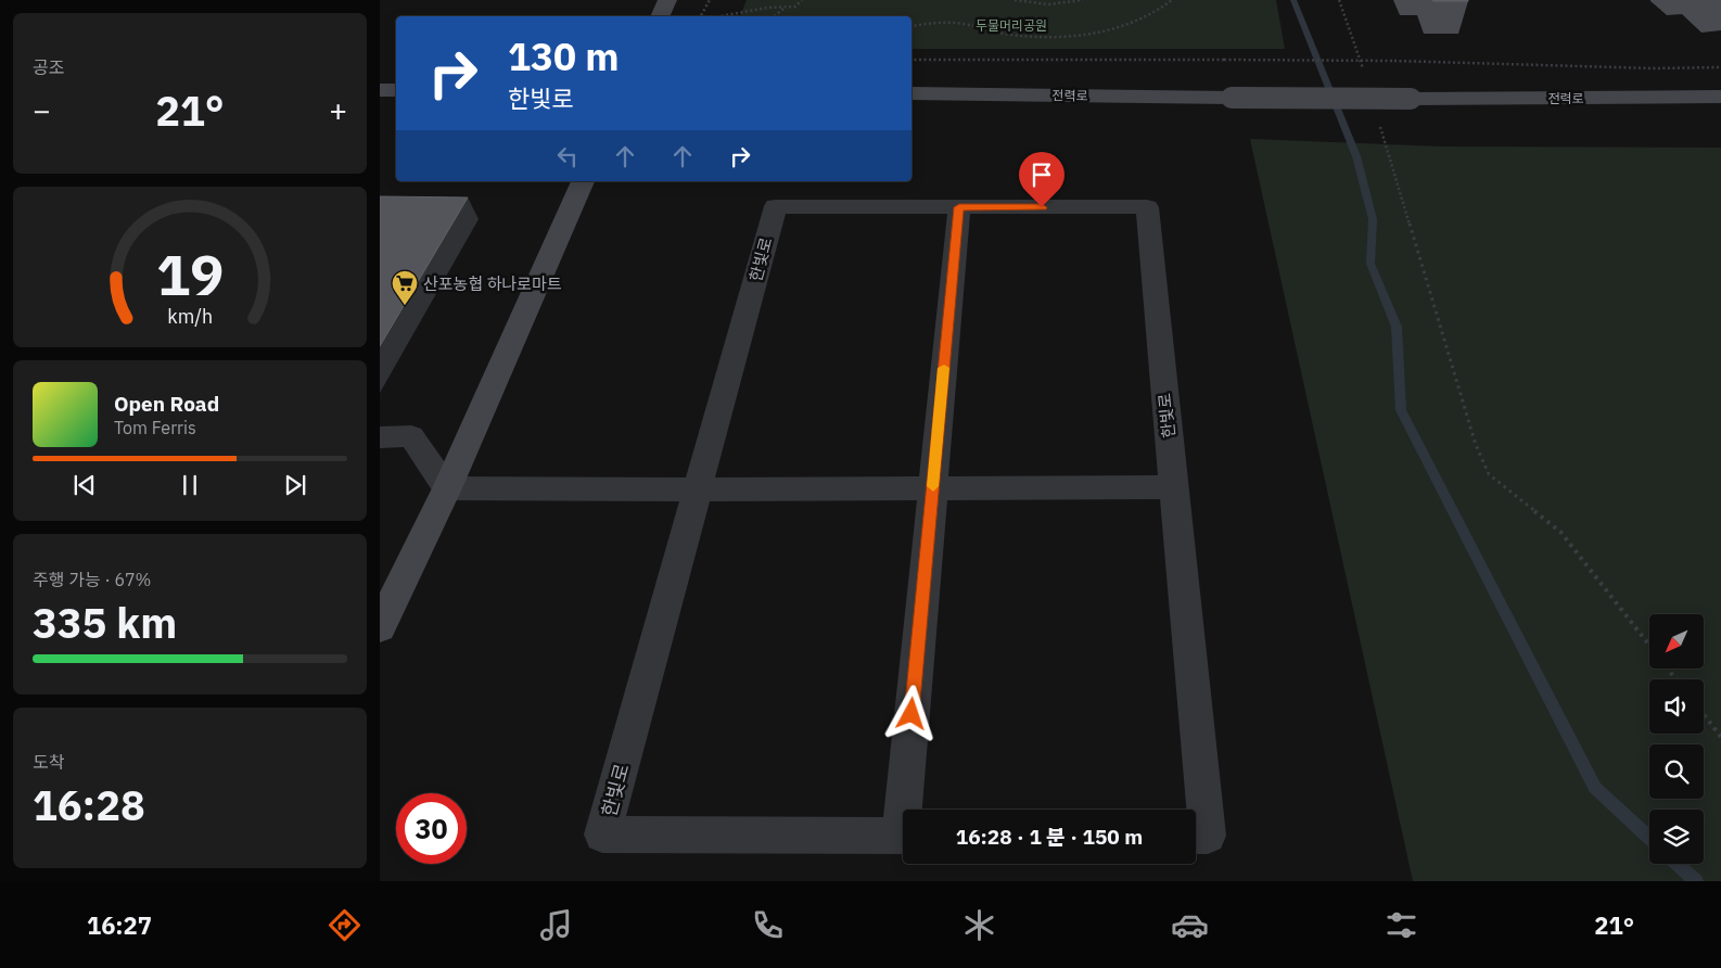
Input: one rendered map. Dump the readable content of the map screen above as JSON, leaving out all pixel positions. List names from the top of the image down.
{
  "streets": {
    "street": ["전력로", "한빛로"]
  },
  "parks": ["두물머리공원"],
  "places": {
    "supermarket": ["산포농협 하나로마트"]
  },
  "north": "bottom left",
  "page": {
    "tile": [
      "공조",
      ["주행 가능 · 67%", "335 km"],
      ["도착", "16:28"]
    ],
    "turn": ["130 m", "한빛로"],
    "heat": ["−", "21°", "+"],
    "song": ["Open Road", "Tom Ferris"],
    "limit": "30",
    "trip": "16:28 · 1 분 · 150 m",
    "tabs": ["16:27", "21°"],
    "gauge": ["19", "km/h"]
  }
}
